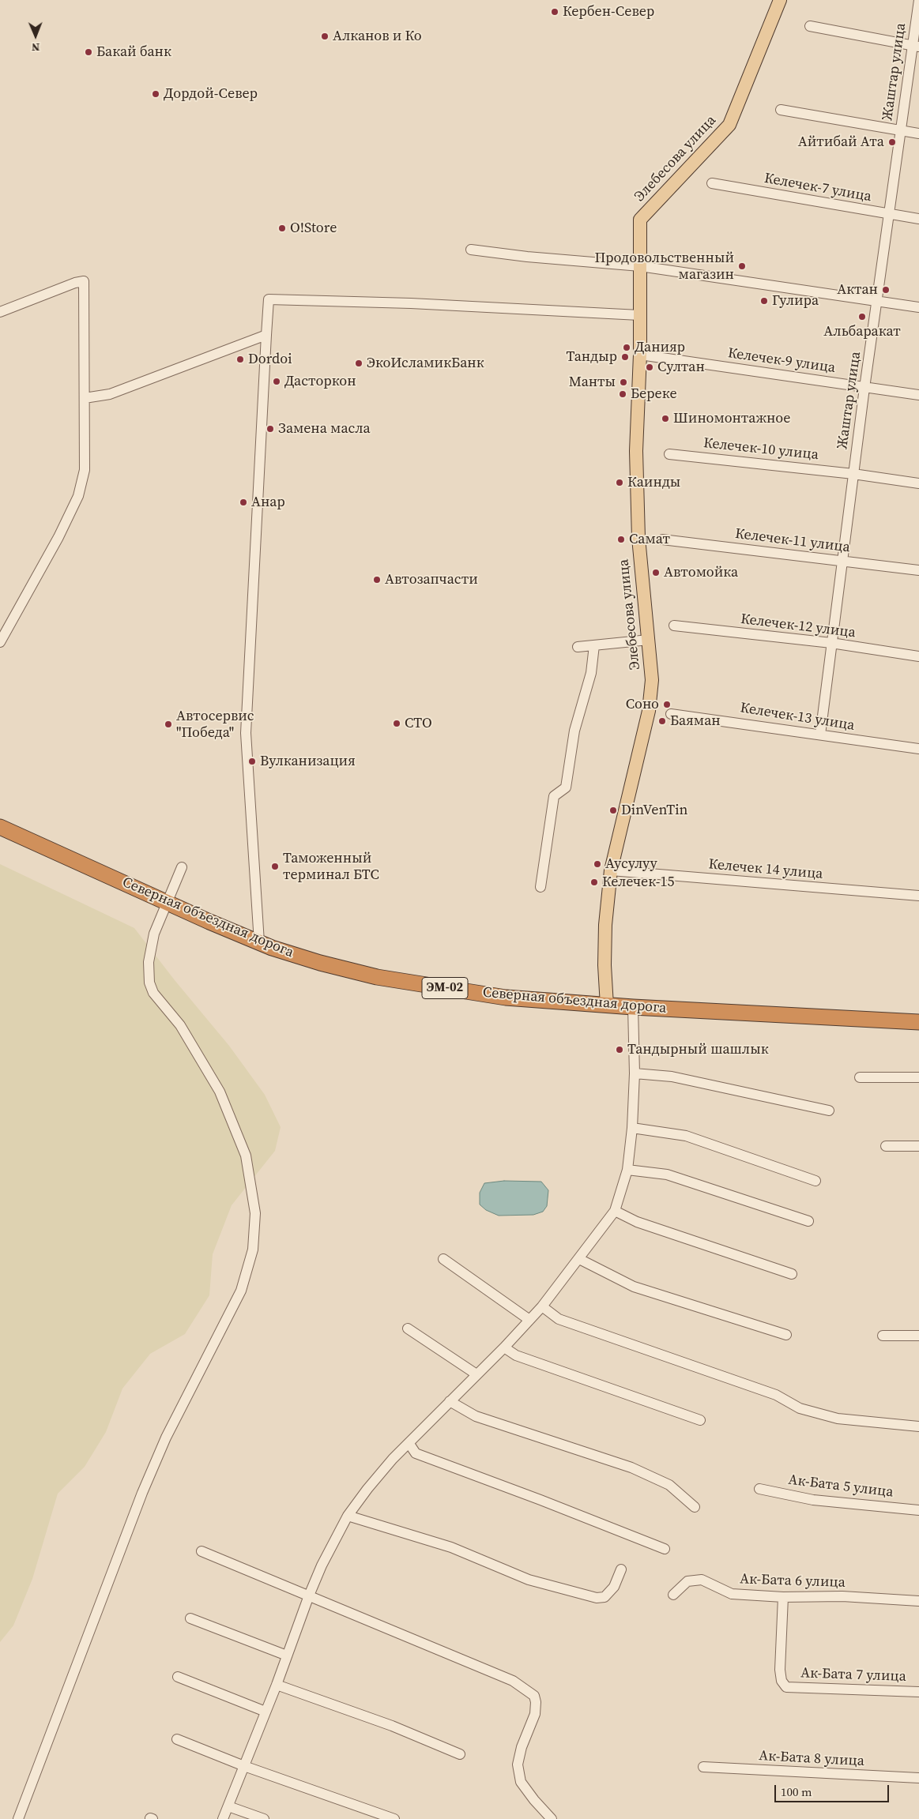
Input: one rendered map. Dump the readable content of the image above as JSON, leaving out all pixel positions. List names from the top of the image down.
{
  "streets": {
    "highway": ["Северная объездная дорога", "ЭМ-02"],
    "main road": ["Элебесова улица"],
    "street": [
      "Жаштар улица",
      "Келечек-7 улица",
      "Келечек-9 улица",
      "Келечек-10 улица",
      "Келечек-11 улица",
      "Келечек-12 улица",
      "Келечек-13 улица",
      "Келечек 14 улица",
      "Ак-Бата 5 улица",
      "Ак-Бата 6 улица",
      "Ак-Бата 7 улица",
      "Ак-Бата 8 улица"
    ]
  },
  "crossings": [
    ["Жаштар улица", "Келечек-7 улица"],
    ["Жаштар улица", "Келечек-9 улица"],
    ["Жаштар улица", "Келечек-10 улица"],
    ["Жаштар улица", "Келечек-11 улица"],
    ["Жаштар улица", "Келечек-12 улица"],
    ["Жаштар улица", "Келечек-13 улица"],
    ["Элебесова улица", "Келечек-9 улица"],
    ["Элебесова улица", "Келечек 14 улица"],
    ["Элебесова улица", "Северная объездная дорога"],
    ["Ак-Бата 6 улица", "Ак-Бата 7 улица"]
  ],
  "places": [
    "Кербен-Север",
    "Алканов и Ко",
    "Бакай банк",
    "Дордой-Север",
    "Айтибай Ата",
    "O!Store",
    "Продовольственный магазин",
    "Актан",
    "Гулира",
    "Альбаракат",
    "Данияр",
    "Тандыр",
    "Dordoi",
    "ЭкоИсламикБанк",
    "Султан",
    "Дасторкон",
    "Манты",
    "Береке",
    "Шиномонтажное",
    "Замена масла",
    "Каинды",
    "Анар",
    "Самат",
    "Автомойка",
    "Автозапчасти",
    "Соно",
    "Баяман",
    "СТО",
    "Автосервис \"Победа\"",
    "Вулканизация",
    "DinVenTin",
    "Аусулуу",
    "Таможенный терминал БТС",
    "Келечек-15",
    "Тандырный шашлык"
  ],
  "scale_bar": "100 m",
  "north": "bottom"
}
